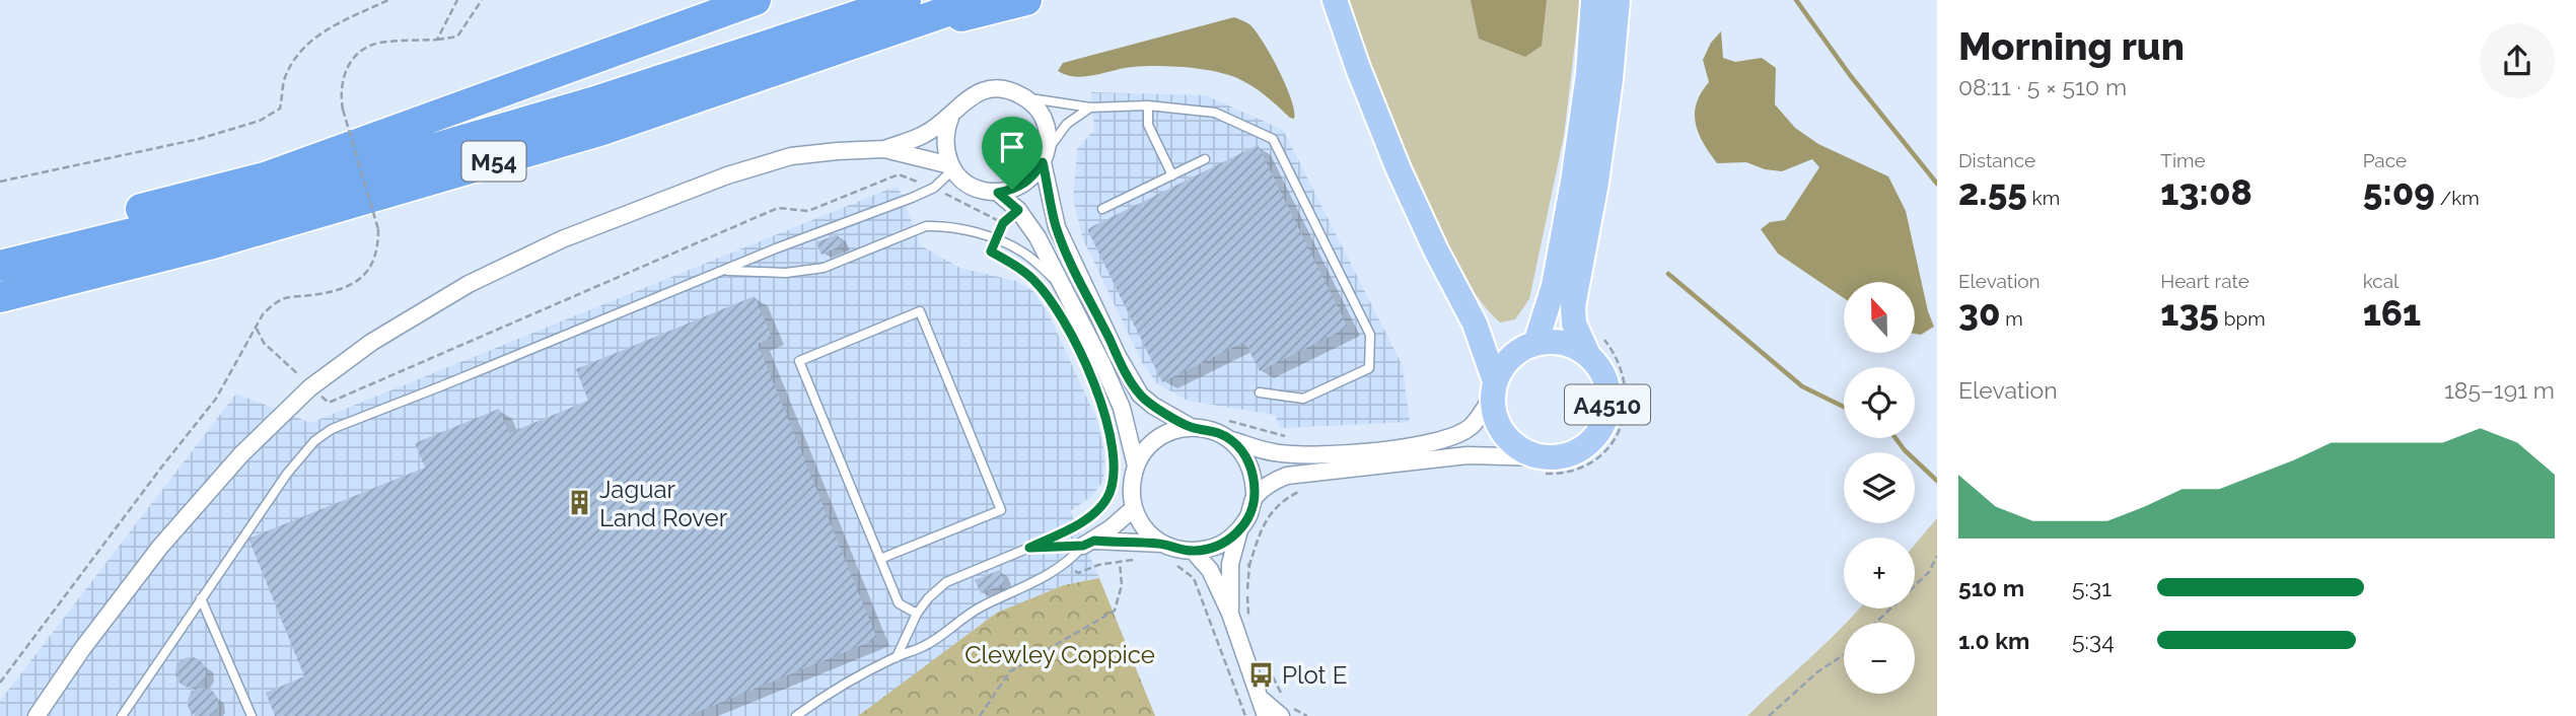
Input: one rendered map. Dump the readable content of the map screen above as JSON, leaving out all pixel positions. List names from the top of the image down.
{
  "streets": {
    "highway": ["M54"],
    "main road": ["A4510"]
  },
  "parks": ["Clewley Coppice"],
  "places": {
    "building": ["Jaguar Land Rover"],
    "bus stop": ["Plot E"]
  },
  "north": "top",
  "page": {
    "heading": ["Morning run", "08:11 · 5 × 510 m"],
    "stats": [
      ["Distance", "2.55 km"],
      ["Time", "13:08"],
      ["Pace", "5:09 /km"],
      ["Elevation", "30 m"],
      ["Heart rate", "135 bpm"],
      ["kcal", "161"]
    ],
    "map_buttons": ["+", "−"],
    "chart": ["Elevation", "185–191 m"],
    "list": [
      {
        "name": "510 m",
        "note": "5:31"
      },
      {
        "name": "1.0 km",
        "note": "5:34"
      }
    ]
  }
}
